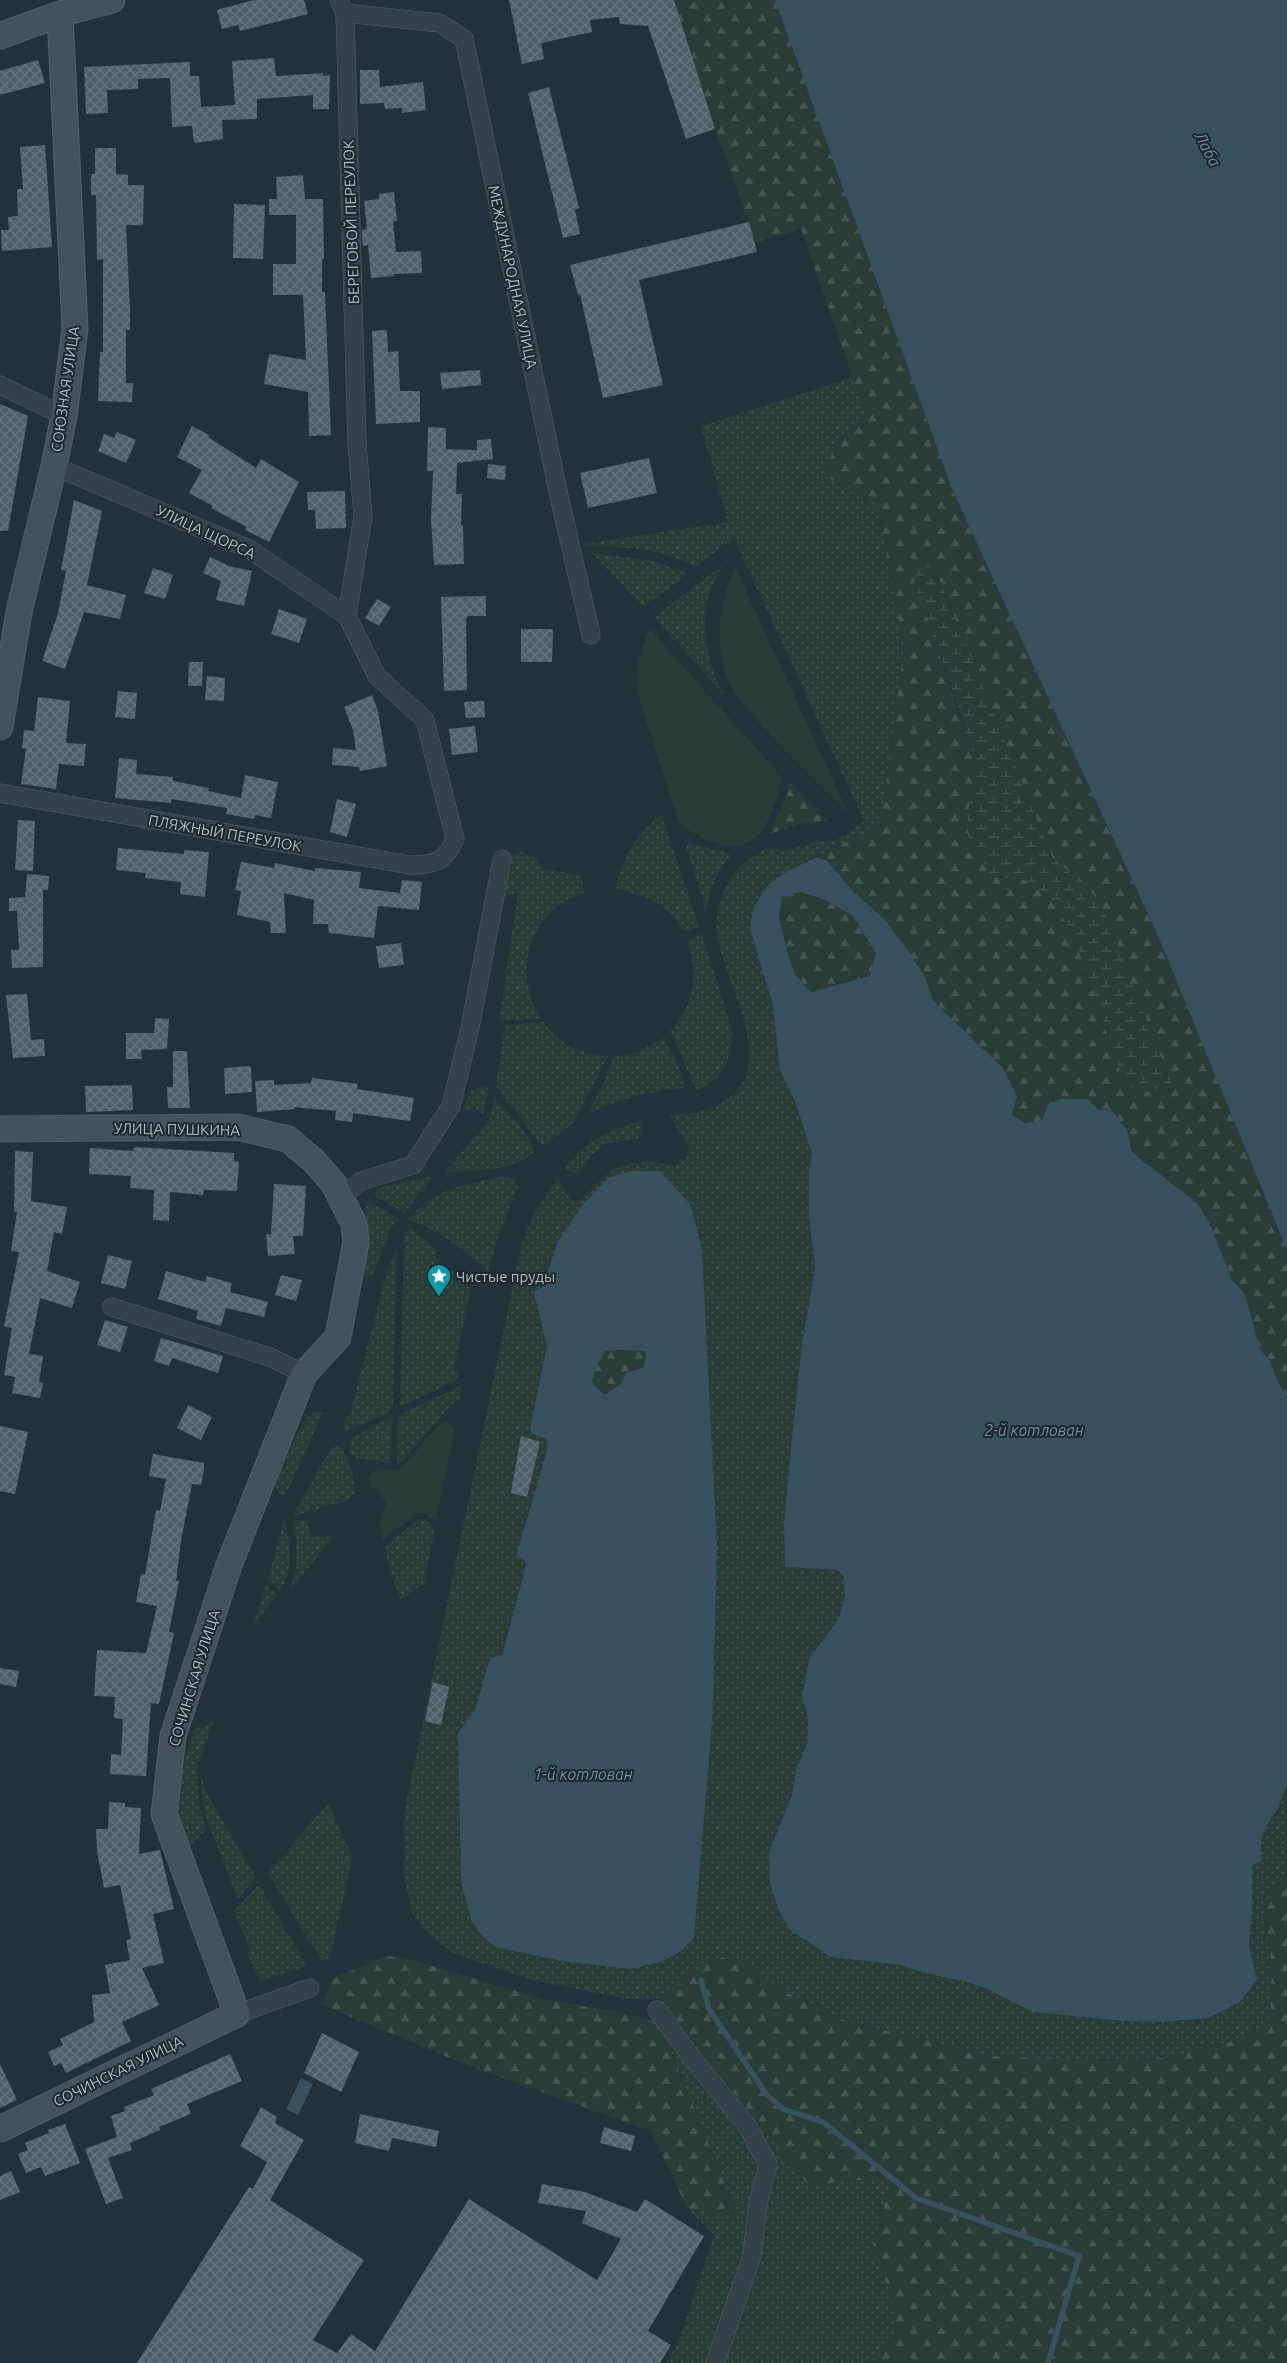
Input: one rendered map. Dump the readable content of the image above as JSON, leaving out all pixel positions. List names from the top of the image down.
{
  "streets": {
    "street": [
      "БЕРЕГОВОЙ ПЕРЕУЛОК",
      "МЕЖДУНАРОДНАЯ УЛИЦА",
      "СОЮЗНАЯ УЛИЦА",
      "УЛИЦА ЩОРСА",
      "ПЛЯЖНЫЙ ПЕРЕУЛОК",
      "УЛИЦА ПУШКИНА",
      "СОЧИНСКАЯ УЛИЦА"
    ]
  },
  "crossings": [
    ["БЕРЕГОВОЙ ПЕРЕУЛОК", "МЕЖДУНАРОДНАЯ УЛИЦА"],
    ["БЕРЕГОВОЙ ПЕРЕУЛОК", "УЛИЦА ЩОРСА"],
    ["СОЮЗНАЯ УЛИЦА", "УЛИЦА ЩОРСА"],
    ["УЛИЦА ЩОРСА", "ПЛЯЖНЫЙ ПЕРЕУЛОК"],
    ["УЛИЦА ПУШКИНА", "СОЧИНСКАЯ УЛИЦА"]
  ],
  "water": ["Лаба", "2-й котлован", "1-й котлован"],
  "places": {
    "place": ["Чистые пруды"]
  }
}
